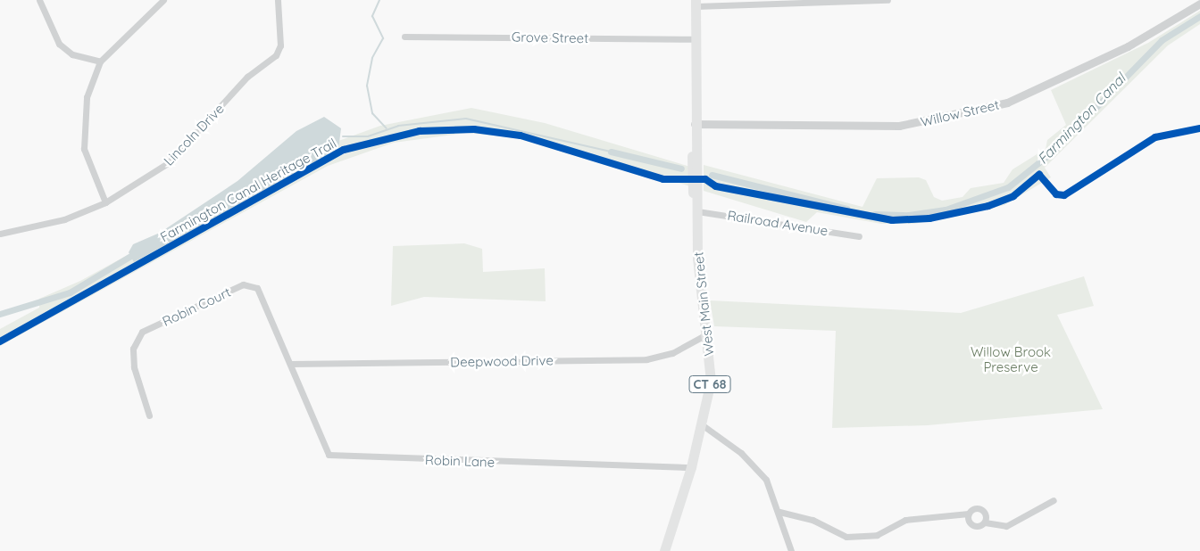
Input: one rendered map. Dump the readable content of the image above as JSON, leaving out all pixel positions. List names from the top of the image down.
{
  "streets": {
    "main road": ["West Main Street", "CT 68"],
    "street": [
      "Grove Street",
      "Willow Street",
      "Lincoln Drive",
      "Railroad Avenue",
      "Robin Court",
      "Deepwood Drive",
      "Robin Lane"
    ],
    "cycle path": ["Farmington Canal Heritage Trail"]
  },
  "crossings": [
    ["Grove Street", "West Main Street"],
    ["Willow Street", "West Main Street"],
    ["Railroad Avenue", "West Main Street"],
    ["West Main Street", "Deepwood Drive"],
    ["West Main Street", "Robin Lane"],
    ["Robin Court", "Deepwood Drive"],
    ["Robin Court", "Robin Lane"],
    ["Deepwood Drive", "Robin Lane"]
  ],
  "water": ["Farmington Canal"],
  "parks": ["Willow Brook Preserve"]
}
